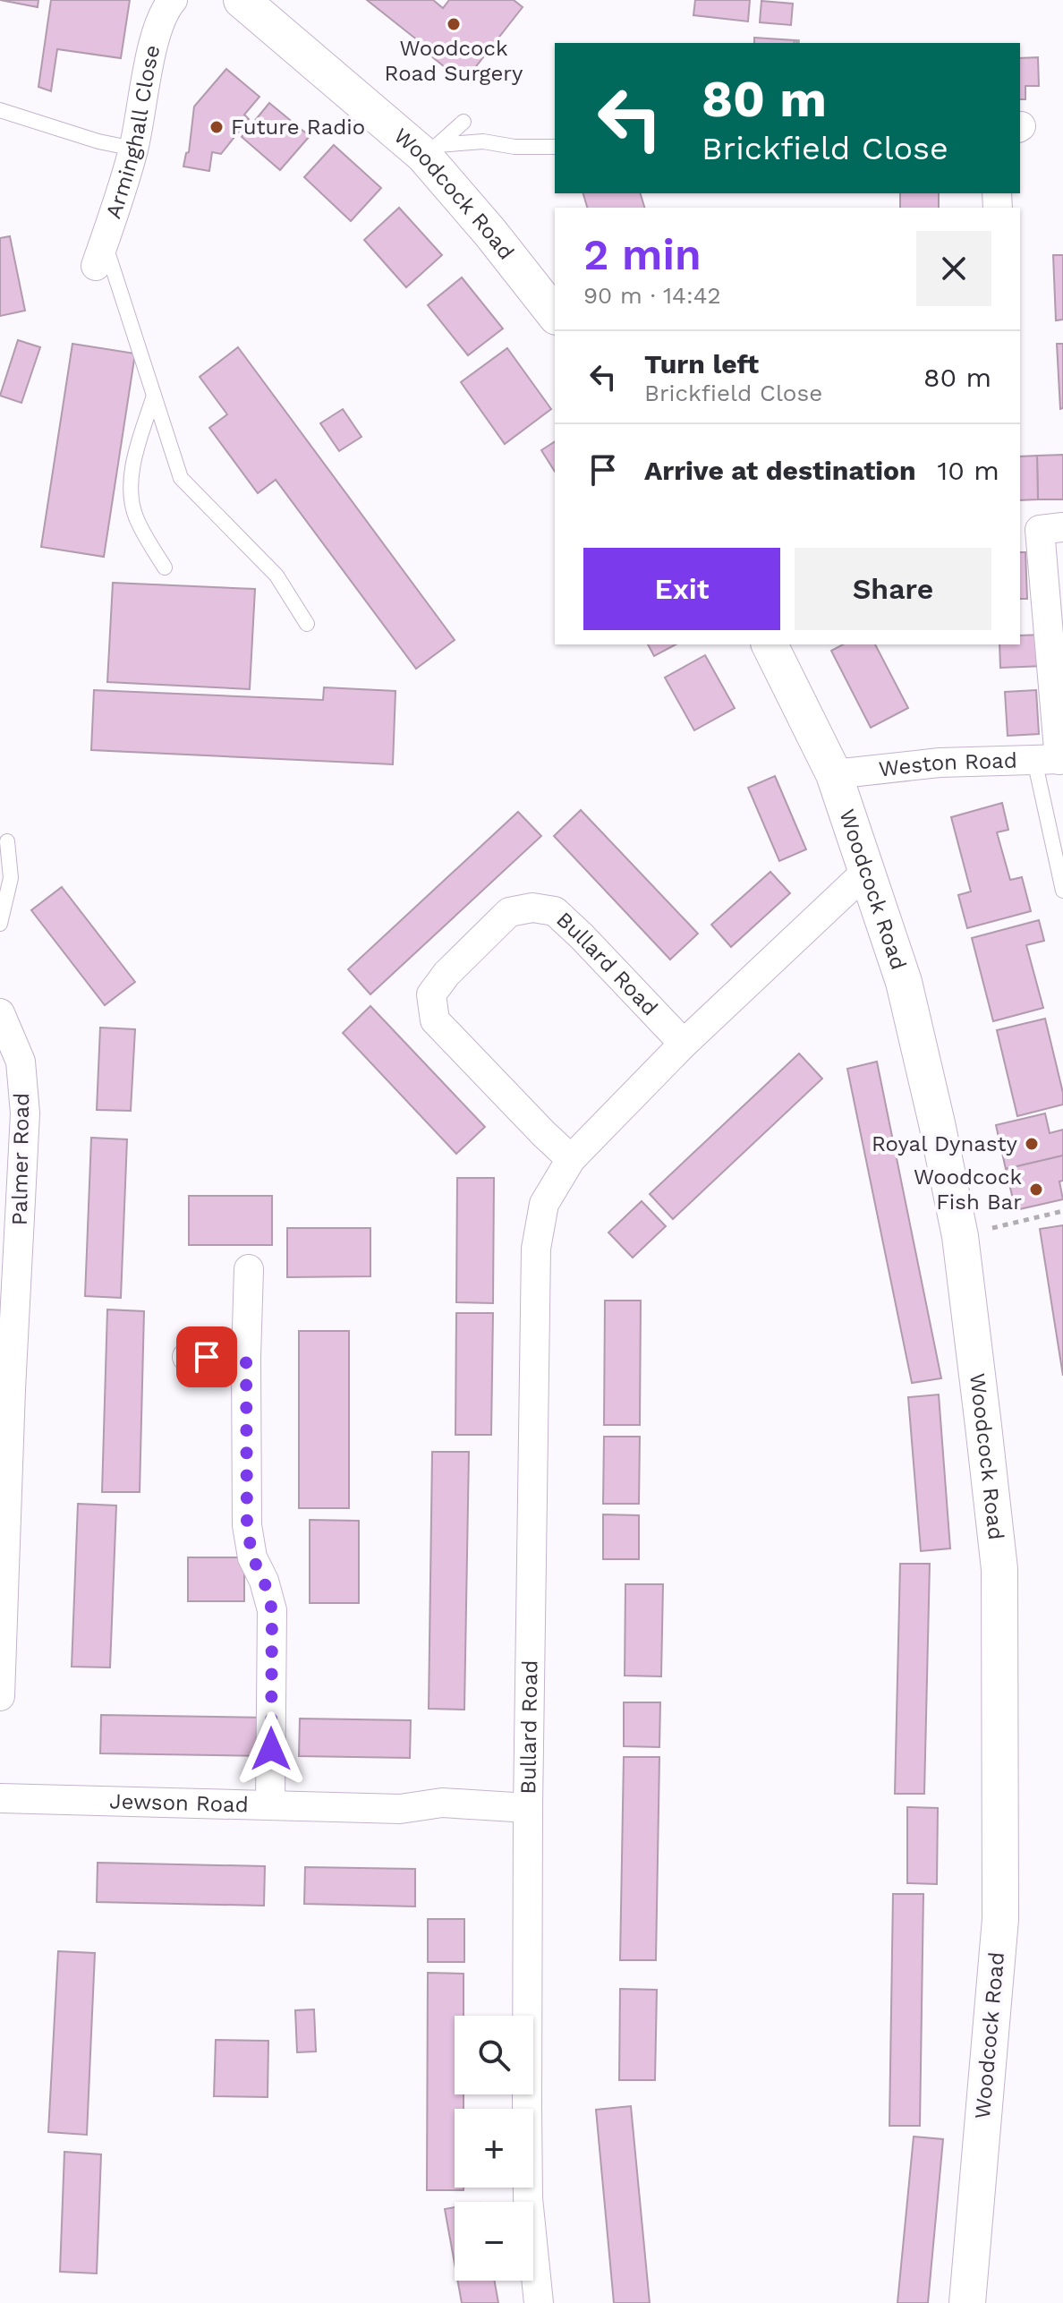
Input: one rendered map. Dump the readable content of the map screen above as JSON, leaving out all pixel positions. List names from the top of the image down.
{
  "streets": {
    "street": [
      "Arminghall Close",
      "Woodcock Road",
      "Weston Road",
      "Bullard Road",
      "Palmer Road",
      "Jewson Road"
    ]
  },
  "crossings": [
    ["Woodcock Road", "Weston Road"],
    ["Woodcock Road", "Bullard Road"],
    ["Bullard Road", "Jewson Road"]
  ],
  "places": [
    "Woodcock Road Surgery",
    "Future Radio",
    "Royal Dynasty",
    "Woodcock Fish Bar"
  ],
  "page": {
    "turn": ["80 m", "Brickfield Close"],
    "heading": ["2 min", "90 m · 14:42"],
    "list": [
      {
        "name": "Turn left",
        "note": "Brickfield Close",
        "value": "80 m"
      },
      {
        "name": "Arrive at destination",
        "value": "10 m"
      }
    ],
    "buttons": ["Exit", "Share"],
    "map_buttons": ["+", "−"]
  }
}
